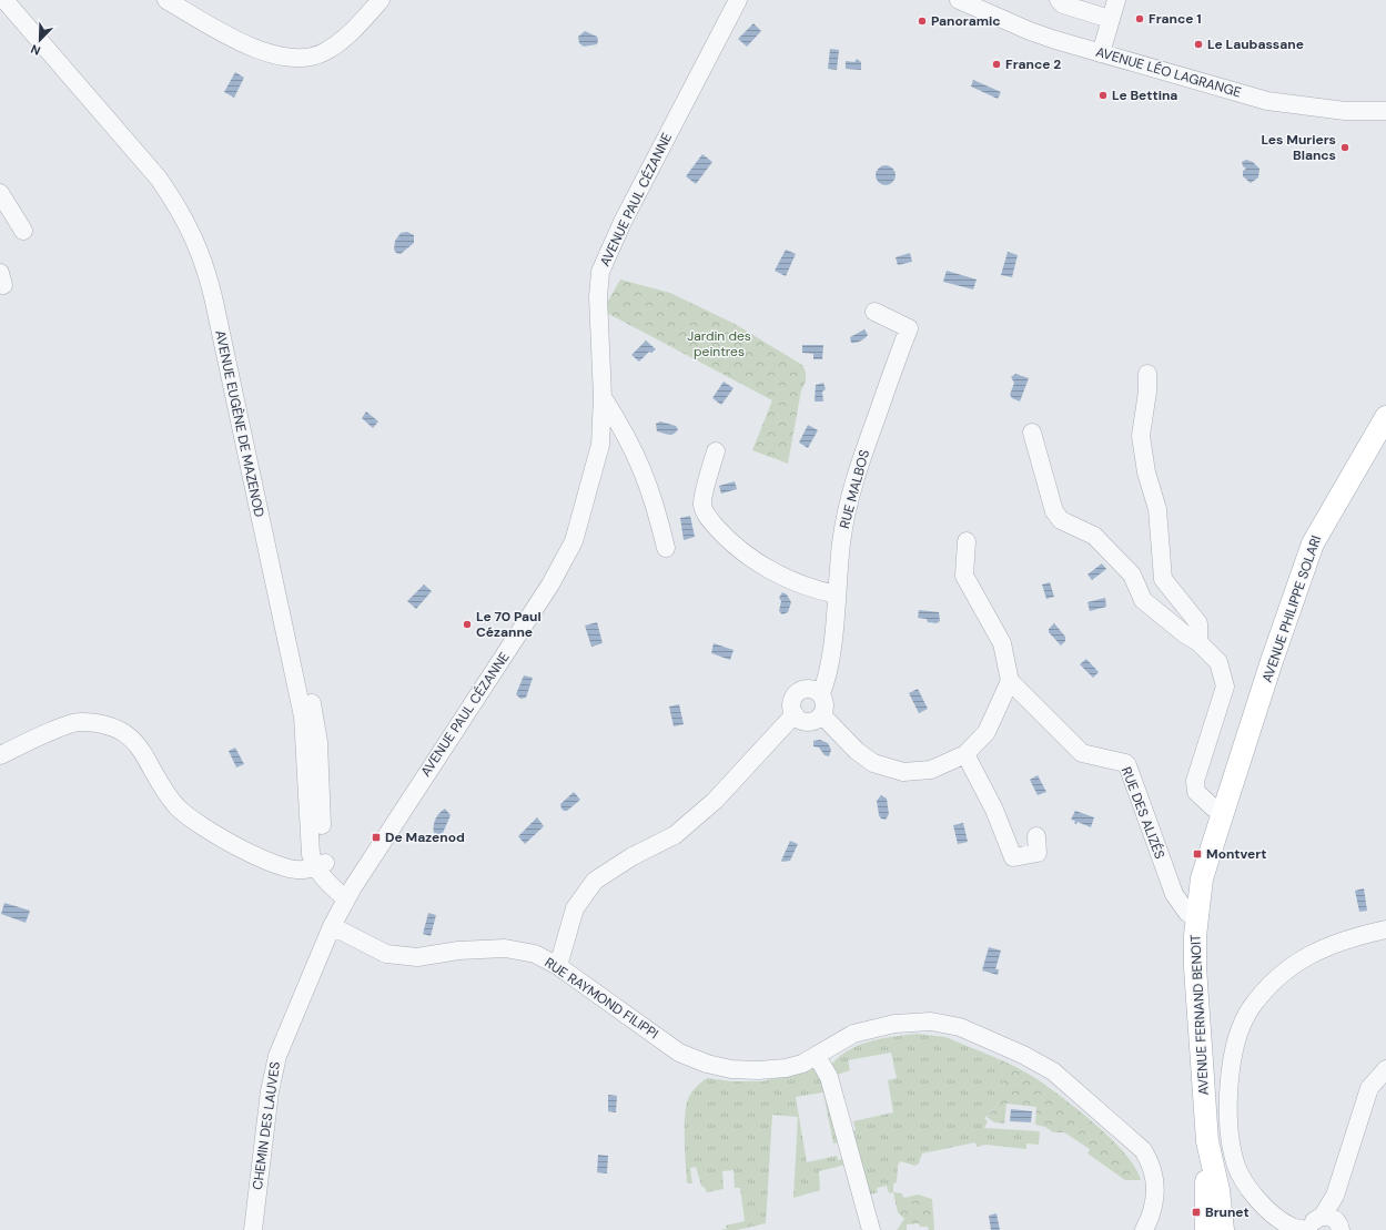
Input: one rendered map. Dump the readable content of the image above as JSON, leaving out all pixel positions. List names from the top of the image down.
{
  "streets": {
    "main road": ["AVENUE PHILIPPE SOLARI", "AVENUE FERNAND BENOIT"],
    "street": [
      "AVENUE LÉO LAGRANGE",
      "AVENUE PAUL CÉZANNE",
      "AVENUE EUGÈNE DE MAZENOD",
      "RUE MALBOS",
      "RUE DES ALIZÉS",
      "RUE RAYMOND FILIPPI",
      "CHEMIN DES LAUVES"
    ]
  },
  "crossings": [
    ["AVENUE PAUL CÉZANNE", "RUE RAYMOND FILIPPI"],
    ["AVENUE PAUL CÉZANNE", "CHEMIN DES LAUVES"],
    ["AVENUE PHILIPPE SOLARI", "AVENUE FERNAND BENOIT"],
    ["RUE DES ALIZÉS", "AVENUE FERNAND BENOIT"],
    ["RUE RAYMOND FILIPPI", "CHEMIN DES LAUVES"]
  ],
  "parks": ["Jardin des peintres"],
  "places": {
    "other": [
      "France 1",
      "Panoramic",
      "Le Laubassane",
      "France 2",
      "Le Bettina",
      "Les Muriers Blancs",
      "Le 70 Paul Cézanne"
    ],
    "transit": ["De Mazenod", "Montvert", "Brunet"]
  },
  "north": "bottom left"
}
